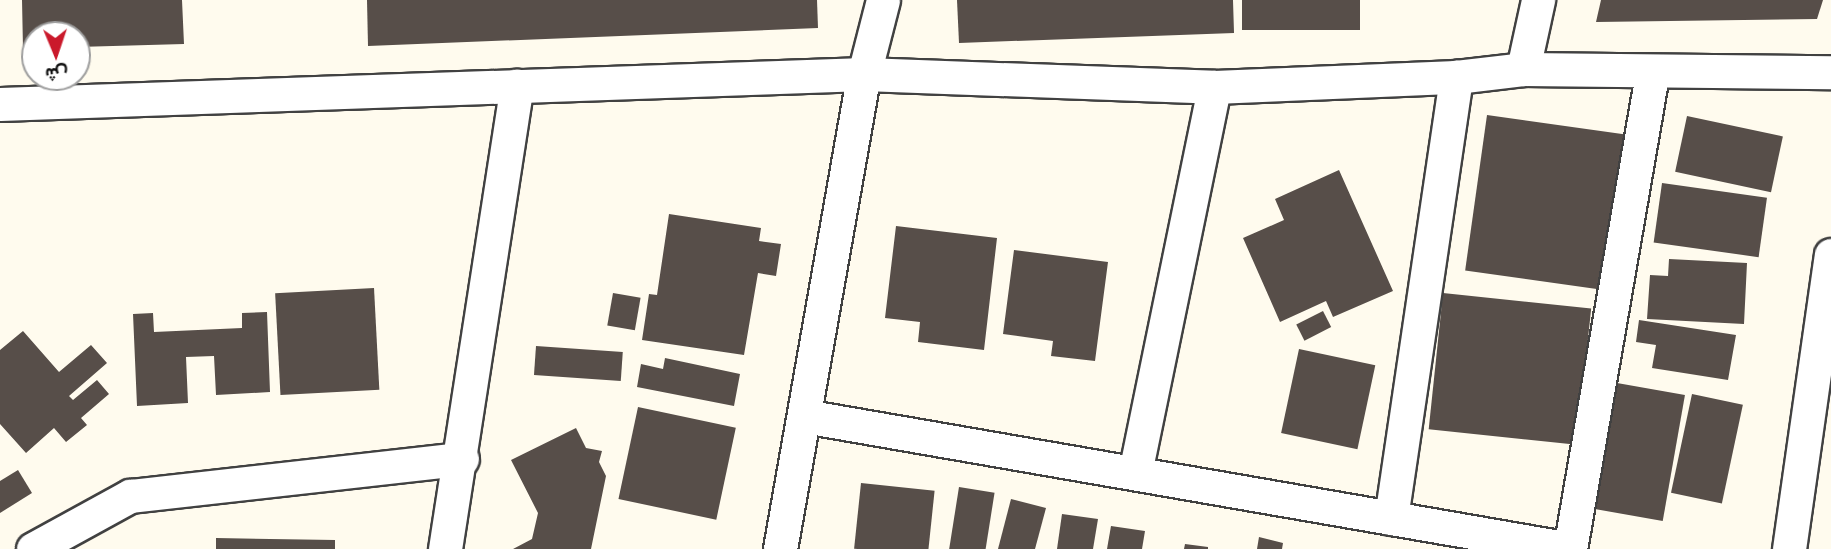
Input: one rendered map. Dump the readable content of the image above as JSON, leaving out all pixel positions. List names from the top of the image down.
{
  "north": "bottom"
}
